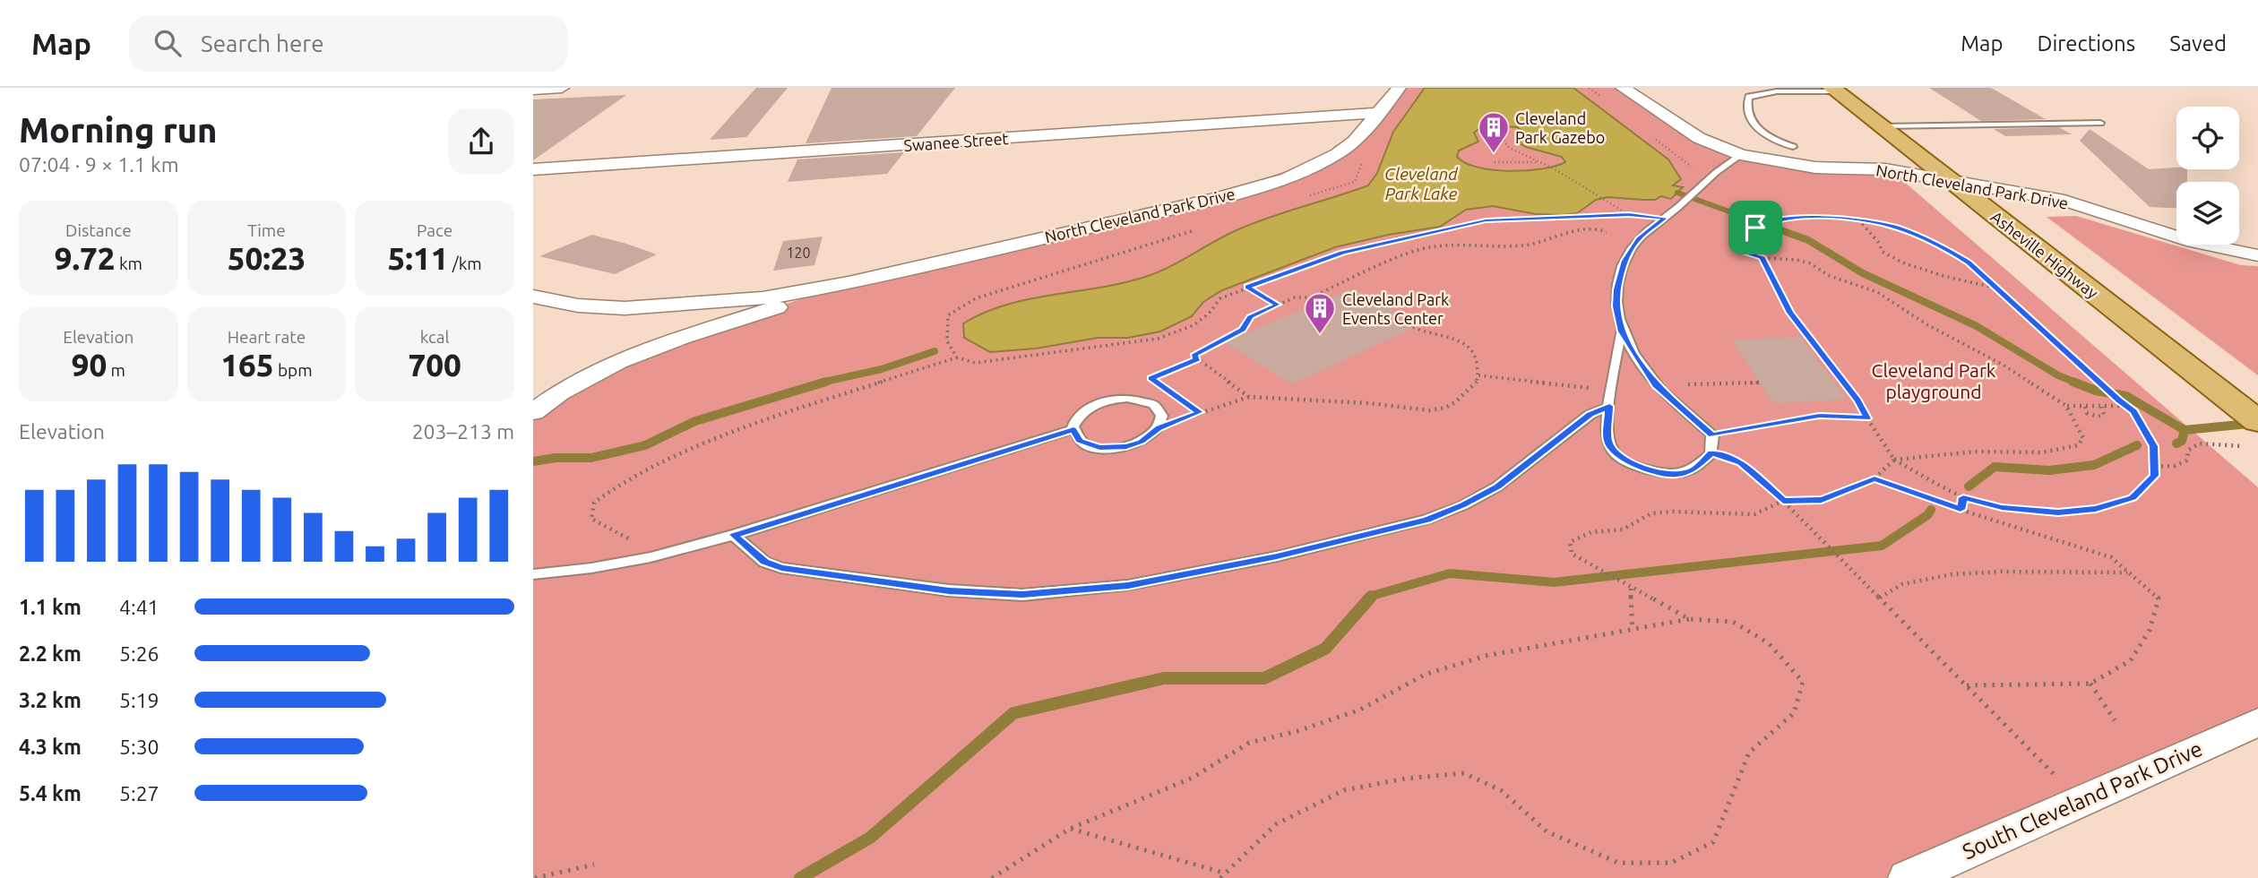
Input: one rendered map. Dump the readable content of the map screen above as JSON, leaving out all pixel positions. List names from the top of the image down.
{
  "streets": {
    "main road": ["Asheville Highway"],
    "street": ["Swanee Street", "North Cleveland Park Drive", "South Cleveland Park Drive"]
  },
  "crossings": [
    ["Swanee Street", "North Cleveland Park Drive"],
    ["North Cleveland Park Drive", "Asheville Highway"]
  ],
  "water": ["Cleveland Park Lake"],
  "parks": ["Cleveland Park playground"],
  "places": {
    "building": ["Cleveland Park Gazebo", "Cleveland Park Events Center"]
  },
  "house_numbers": ["120"],
  "page": {
    "header": "Map",
    "search": "Search here",
    "nav": ["Map", "Directions", "Saved"],
    "heading": ["Morning run", "07:04 · 9 × 1.1 km"],
    "stats": [
      ["Distance", "9.72 km"],
      ["Time", "50:23"],
      ["Pace", "5:11 /km"],
      ["Elevation", "90 m"],
      ["Heart rate", "165 bpm"],
      ["kcal", "700"]
    ],
    "chart": ["Elevation", "203–213 m"],
    "list": [
      {
        "name": "1.1 km",
        "note": "4:41"
      },
      {
        "name": "2.2 km",
        "note": "5:26"
      },
      {
        "name": "3.2 km",
        "note": "5:19"
      },
      {
        "name": "4.3 km",
        "note": "5:30"
      },
      {
        "name": "5.4 km",
        "note": "5:27"
      }
    ]
  }
}
